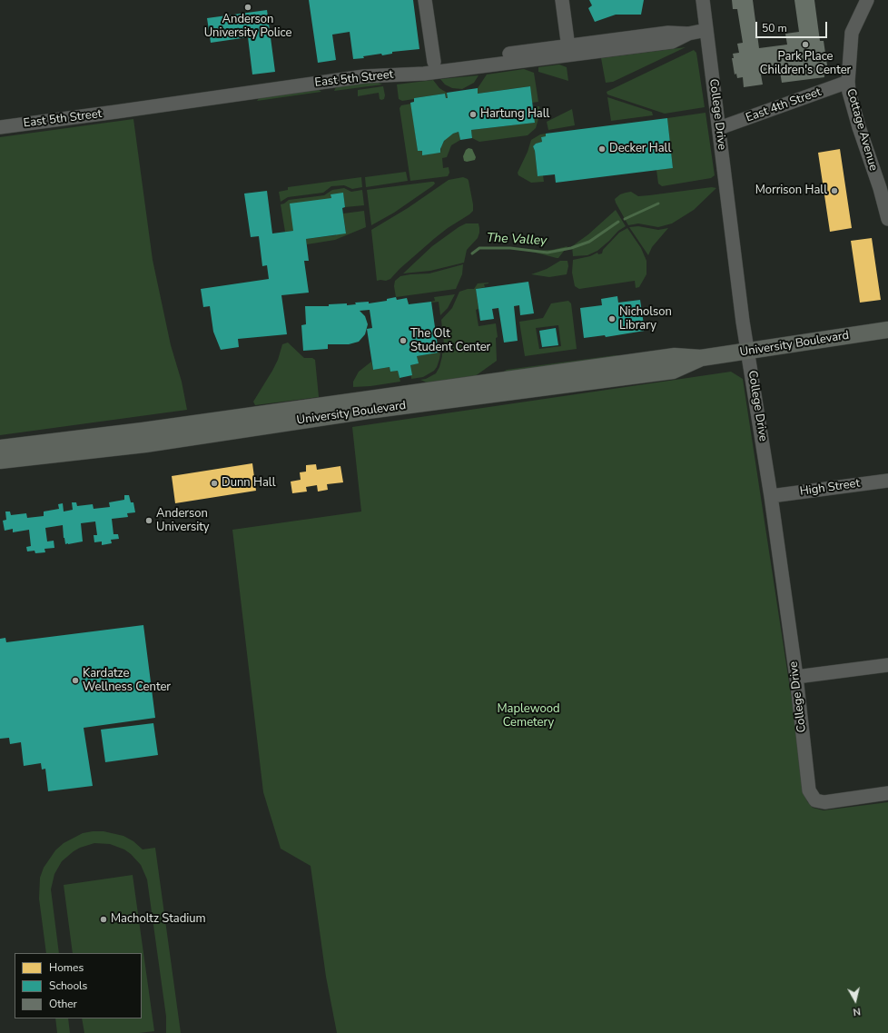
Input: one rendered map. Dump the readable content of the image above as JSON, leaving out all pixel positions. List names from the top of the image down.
{
  "streets": {
    "main road": ["University Boulevard"],
    "street": [
      "East 5th Street",
      "East 4th Street",
      "College Drive",
      "Cottage Avenue",
      "High Street"
    ]
  },
  "crossings": [
    ["East 5th Street", "College Drive"],
    ["East 4th Street", "College Drive"],
    ["East 4th Street", "Cottage Avenue"],
    ["College Drive", "University Boulevard"],
    ["College Drive", "High Street"]
  ],
  "water": ["The Valley"],
  "parks": ["Maplewood Cemetery"],
  "places": [
    "Anderson University Police",
    "Park Place Children's Center",
    "Hartung Hall",
    "Decker Hall",
    "Morrison Hall",
    "Nicholson Library",
    "The Olt Student Center",
    "Dunn Hall",
    "Anderson University",
    "Kardatze Wellness Center",
    "Macholtz Stadium"
  ],
  "legend": ["Homes", "Schools", "Other"],
  "scale_bar": "50 m",
  "north": "bottom"
}
